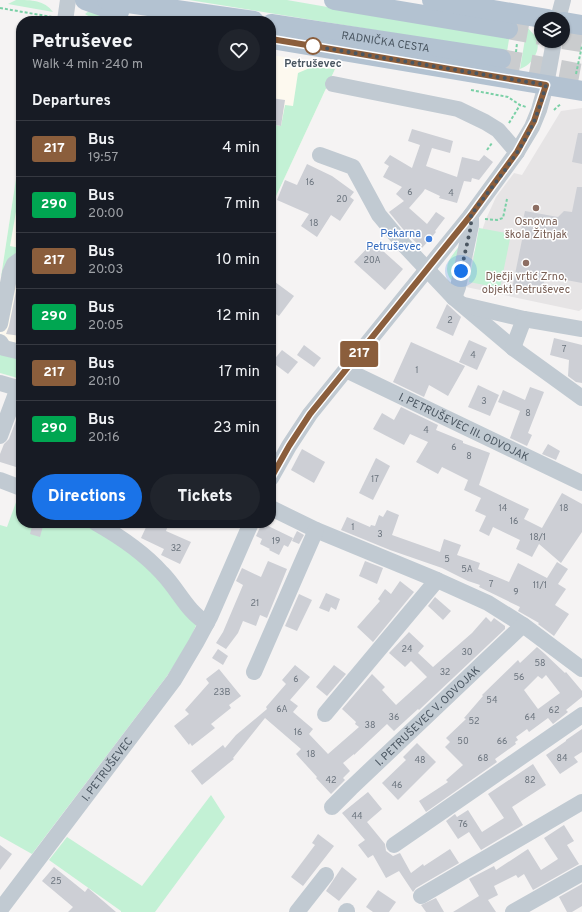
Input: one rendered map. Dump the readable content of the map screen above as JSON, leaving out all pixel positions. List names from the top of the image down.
{
  "streets": {
    "main road": ["RADNIČKA CESTA"],
    "street": ["I. PETRUŠEVEC III. ODVOJAK", "I. PETRUŠEVEC V. ODVOJAK", "I. PETRUŠEVEC"]
  },
  "places": [
    "Petruševec",
    "Osnovna škola Žitnjak",
    "Pekarna Petruševec",
    "Dječji vrtić Zrno, objekt Petruševec"
  ],
  "lines": ["bus line 217"],
  "house_numbers": [
    "16",
    "6",
    "4",
    "20",
    "18",
    "20A",
    "2",
    "7",
    "4",
    "1",
    "3",
    "8",
    "4",
    "6",
    "8",
    "17",
    "14",
    "18",
    "16",
    "1",
    "3",
    "18/1",
    "19",
    "32",
    "5",
    "5A",
    "7",
    "11/1",
    "9",
    "21",
    "24",
    "30",
    "58",
    "32",
    "56",
    "6",
    "23B",
    "54",
    "6A",
    "62",
    "36",
    "64",
    "52",
    "38",
    "16",
    "50",
    "66",
    "18",
    "68",
    "84",
    "48",
    "42",
    "82",
    "46",
    "44",
    "76",
    "25"
  ],
  "page": {
    "on_map": "217",
    "heading": [
      ["Petruševec", "Walk · 4 min · 240 m"],
      "Departures"
    ],
    "list": [
      {
        "mark": "217",
        "name": "Bus",
        "note": "19:57",
        "value": "4 min"
      },
      {
        "mark": "290",
        "name": "Bus",
        "note": "20:00",
        "value": "7 min"
      },
      {
        "mark": "217",
        "name": "Bus",
        "note": "20:03",
        "value": "10 min"
      },
      {
        "mark": "290",
        "name": "Bus",
        "note": "20:05",
        "value": "12 min"
      },
      {
        "mark": "217",
        "name": "Bus",
        "note": "20:10",
        "value": "17 min"
      },
      {
        "mark": "290",
        "name": "Bus",
        "note": "20:16",
        "value": "23 min"
      }
    ],
    "buttons": ["Directions", "Tickets"]
  }
}
